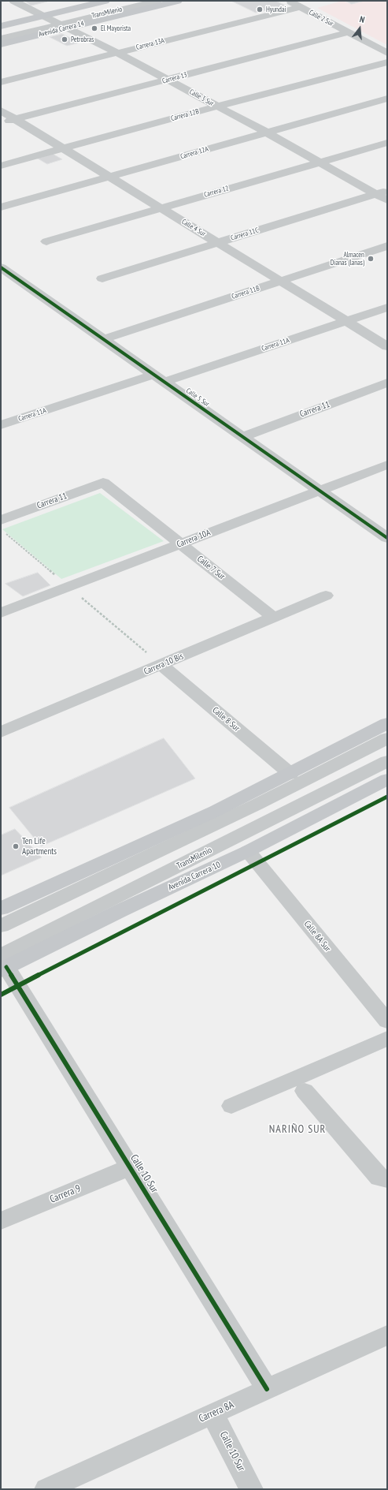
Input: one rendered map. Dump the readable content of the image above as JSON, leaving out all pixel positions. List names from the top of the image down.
{
  "streets": {
    "main road": ["Avenida Carrera 14", "Avenida Carrera 10"],
    "street": [
      "TransMilenio",
      "Calle 2 Sur",
      "Carrera 13A",
      "Carrera 13",
      "Calle 3 Sur",
      "Carrera 12B",
      "Carrera 12A",
      "Carrera 12",
      "Calle 4 Sur",
      "Carrera 11C",
      "Carrera 11B",
      "Carrera 11A",
      "Calle 5 Sur",
      "Carrera 11",
      "Carrera 10A",
      "Calle 7 Sur",
      "Carrera 10 Bis",
      "Calle 8 Sur",
      "Calle 8A Sur",
      "Calle 10 Sur",
      "Carrera 9",
      "Carrera 8A"
    ]
  },
  "crossings": [
    ["TransMilenio", "Avenida Carrera 14"],
    ["TransMilenio", "Calle 3 Sur"],
    ["TransMilenio", "Avenida Carrera 10"],
    ["TransMilenio", "Calle 10 Sur"],
    ["Calle 2 Sur", "Carrera 13A"],
    ["Calle 2 Sur", "Carrera 13"],
    ["Avenida Carrera 14", "Calle 3 Sur"],
    ["Carrera 13A", "Calle 3 Sur"],
    ["Carrera 13", "Calle 3 Sur"],
    ["Carrera 13", "Calle 4 Sur"],
    ["Calle 3 Sur", "Carrera 12B"],
    ["Calle 3 Sur", "Carrera 12A"],
    ["Calle 3 Sur", "Carrera 12"],
    ["Calle 3 Sur", "Carrera 11C"],
    ["Carrera 12B", "Calle 4 Sur"],
    ["Carrera 12A", "Calle 4 Sur"],
    ["Carrera 12", "Calle 4 Sur"],
    ["Calle 4 Sur", "Carrera 11C"],
    ["Calle 4 Sur", "Carrera 11B"],
    ["Calle 4 Sur", "Carrera 11A"],
    ["Carrera 11B", "Calle 5 Sur"],
    ["Carrera 11A", "Calle 5 Sur"],
    ["Calle 5 Sur", "Carrera 11"],
    ["Calle 5 Sur", "Carrera 10A"],
    ["Carrera 11", "Calle 7 Sur"],
    ["Carrera 10A", "Calle 7 Sur"],
    ["Calle 7 Sur", "Carrera 10 Bis"],
    ["Carrera 10 Bis", "Calle 8 Sur"],
    ["Avenida Carrera 10", "Calle 8A Sur"],
    ["Avenida Carrera 10", "Calle 10 Sur"],
    ["Calle 10 Sur", "Carrera 9"],
    ["Calle 10 Sur", "Carrera 8A"]
  ],
  "districts": ["NARIÑO SUR"],
  "places": [
    "Hyundai",
    "El Mayorista",
    "Petrobras",
    "Almacen Dianas (lanas)",
    "Ten Life Apartments"
  ],
  "north": "top"
}
